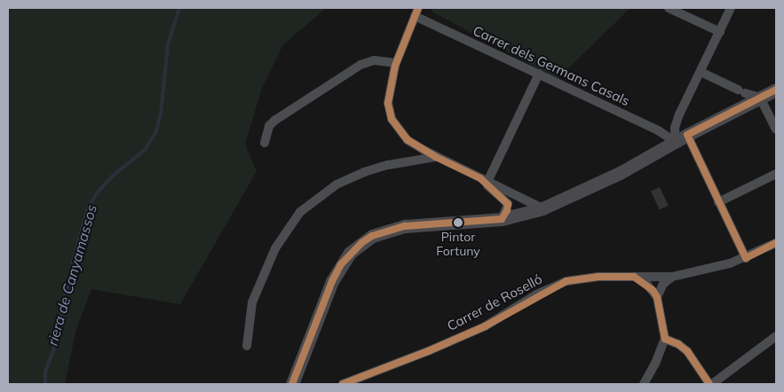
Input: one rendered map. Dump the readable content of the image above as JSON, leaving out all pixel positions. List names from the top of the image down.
{
  "streets": {
    "street": ["Carrer dels Germans Casals", "Carrer de Roselló"]
  },
  "water": ["riera de Canyamassos"],
  "places": ["Pintor Fortuny"]
}
